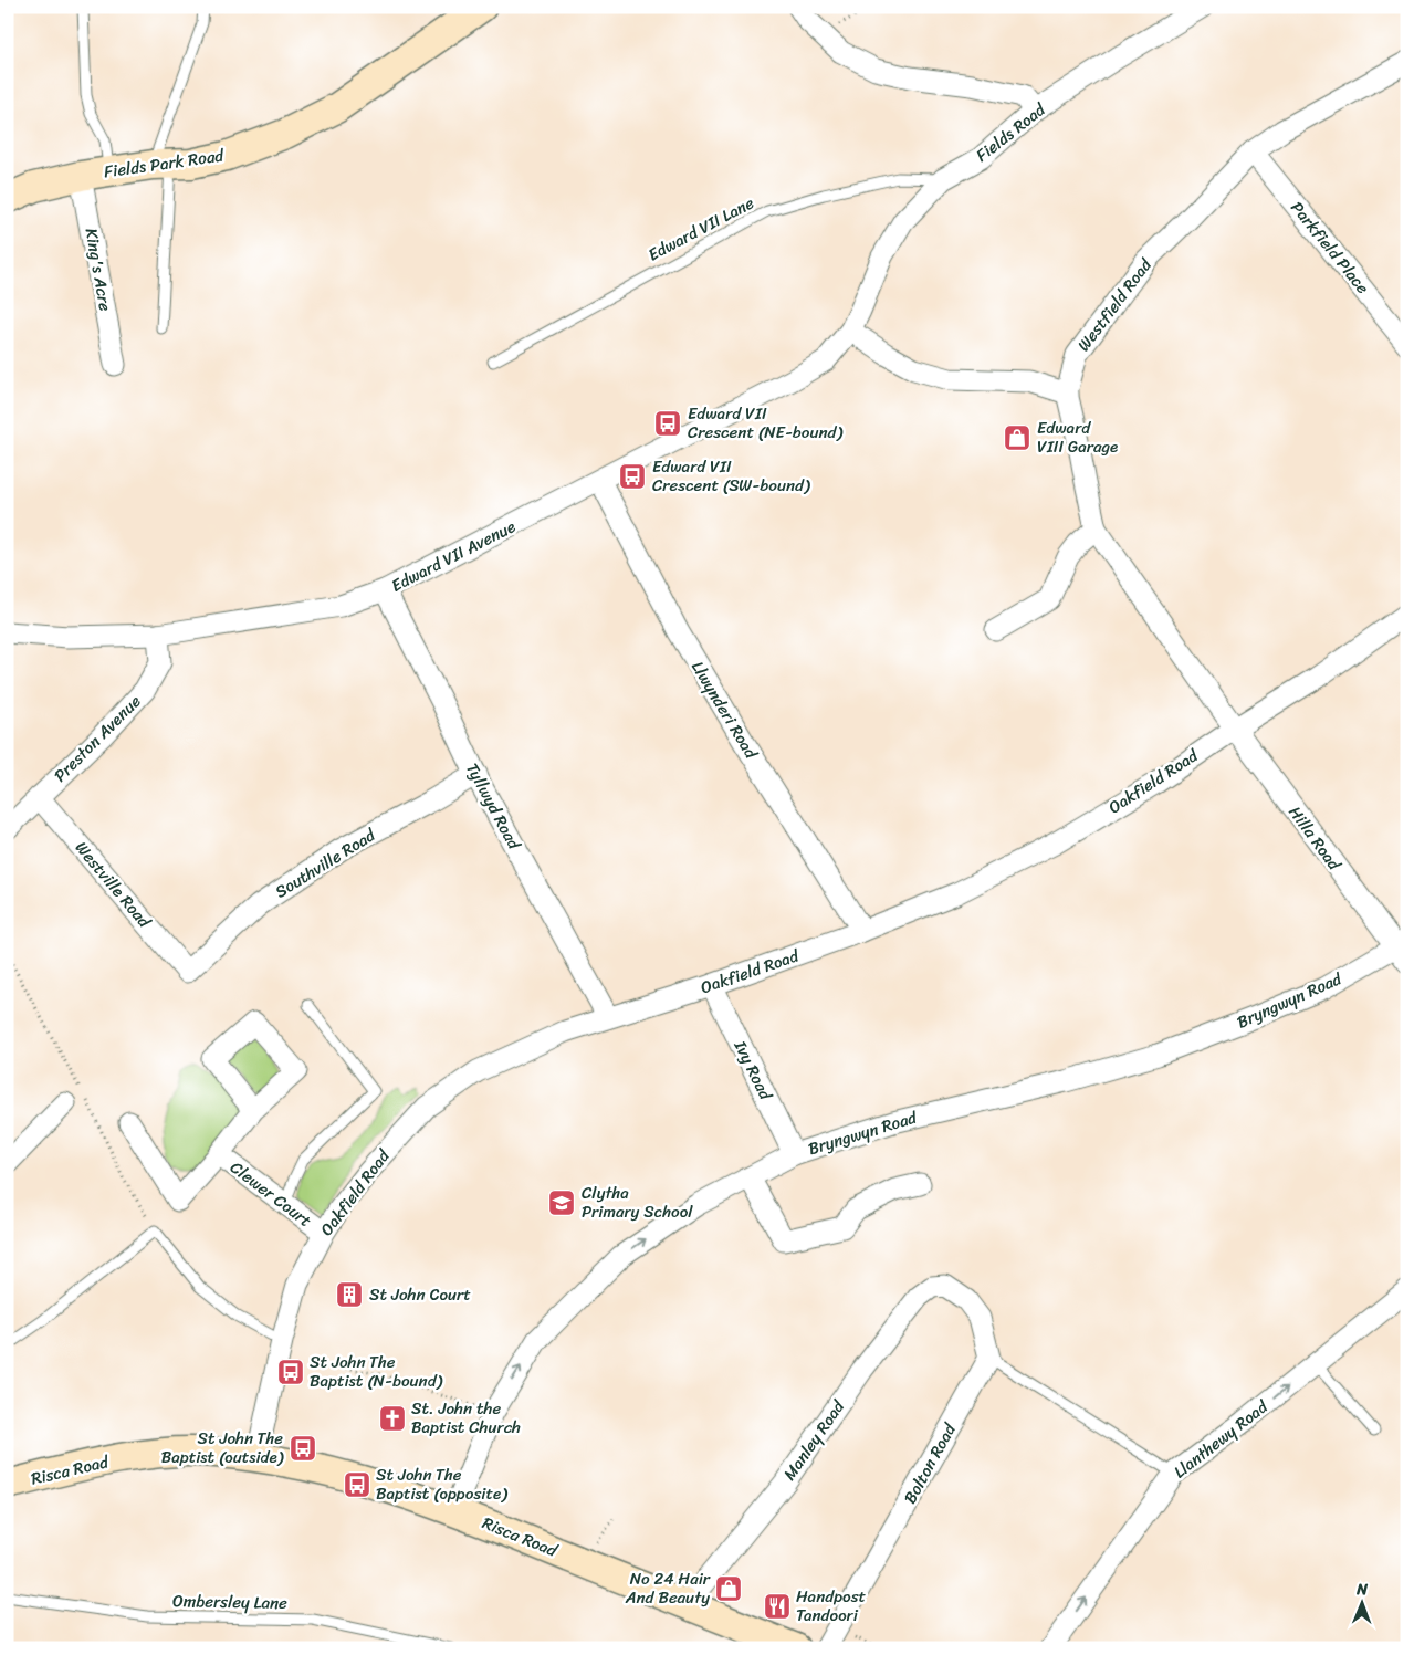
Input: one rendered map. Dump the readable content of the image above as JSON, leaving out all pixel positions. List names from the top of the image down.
{
  "streets": {
    "main road": ["Fields Park Road", "Risca Road"],
    "street": [
      "Fields Road",
      "Parkfield Place",
      "King's Acre",
      "Westfield Road",
      "Edward VII Avenue",
      "Llwynderi Road",
      "Preston Avenue",
      "Oakfield Road",
      "Tyllwyd Road",
      "Hilla Road",
      "Southville Road",
      "Westville Road",
      "Bryngwyn Road",
      "Ivy Road",
      "Clewer Court",
      "Llanthewy Road",
      "Manley Road",
      "Bolton Road"
    ],
    "lane": ["Edward VII Lane", "Ombersley Lane"]
  },
  "crossings": [
    ["Fields Road", "Edward VII Lane"],
    ["Fields Road", "Edward VII Avenue"],
    ["Fields Park Road", "King's Acre"],
    ["Parkfield Place", "Westfield Road"],
    ["Westfield Road", "Oakfield Road"],
    ["Westfield Road", "Hilla Road"],
    ["Edward VII Avenue", "Llwynderi Road"],
    ["Edward VII Avenue", "Preston Avenue"],
    ["Edward VII Avenue", "Tyllwyd Road"],
    ["Llwynderi Road", "Oakfield Road"],
    ["Preston Avenue", "Westville Road"],
    ["Oakfield Road", "Tyllwyd Road"],
    ["Oakfield Road", "Hilla Road"],
    ["Oakfield Road", "Ivy Road"],
    ["Oakfield Road", "Clewer Court"],
    ["Oakfield Road", "Risca Road"],
    ["Tyllwyd Road", "Southville Road"],
    ["Hilla Road", "Bryngwyn Road"],
    ["Southville Road", "Westville Road"],
    ["Bryngwyn Road", "Ivy Road"],
    ["Bryngwyn Road", "Risca Road"],
    ["Manley Road", "Bolton Road"],
    ["Manley Road", "Risca Road"]
  ],
  "one_way": ["Llanthewy Road"],
  "places": {
    "bus stop": [
      "Edward VII Crescent (NE-bound)",
      "Edward VII Crescent (SW-bound)",
      "St John The Baptist (N-bound)",
      "St John The Baptist (outside)",
      "St John The Baptist (opposite)"
    ],
    "shop": ["Edward VIII Garage", "No 24 Hair And Beauty"],
    "school or university": ["Clytha Primary School"],
    "building": ["St John Court"],
    "church": ["St. John the Baptist Church"],
    "restaurant": ["Handpost Tandoori"]
  },
  "north": "top"
}
